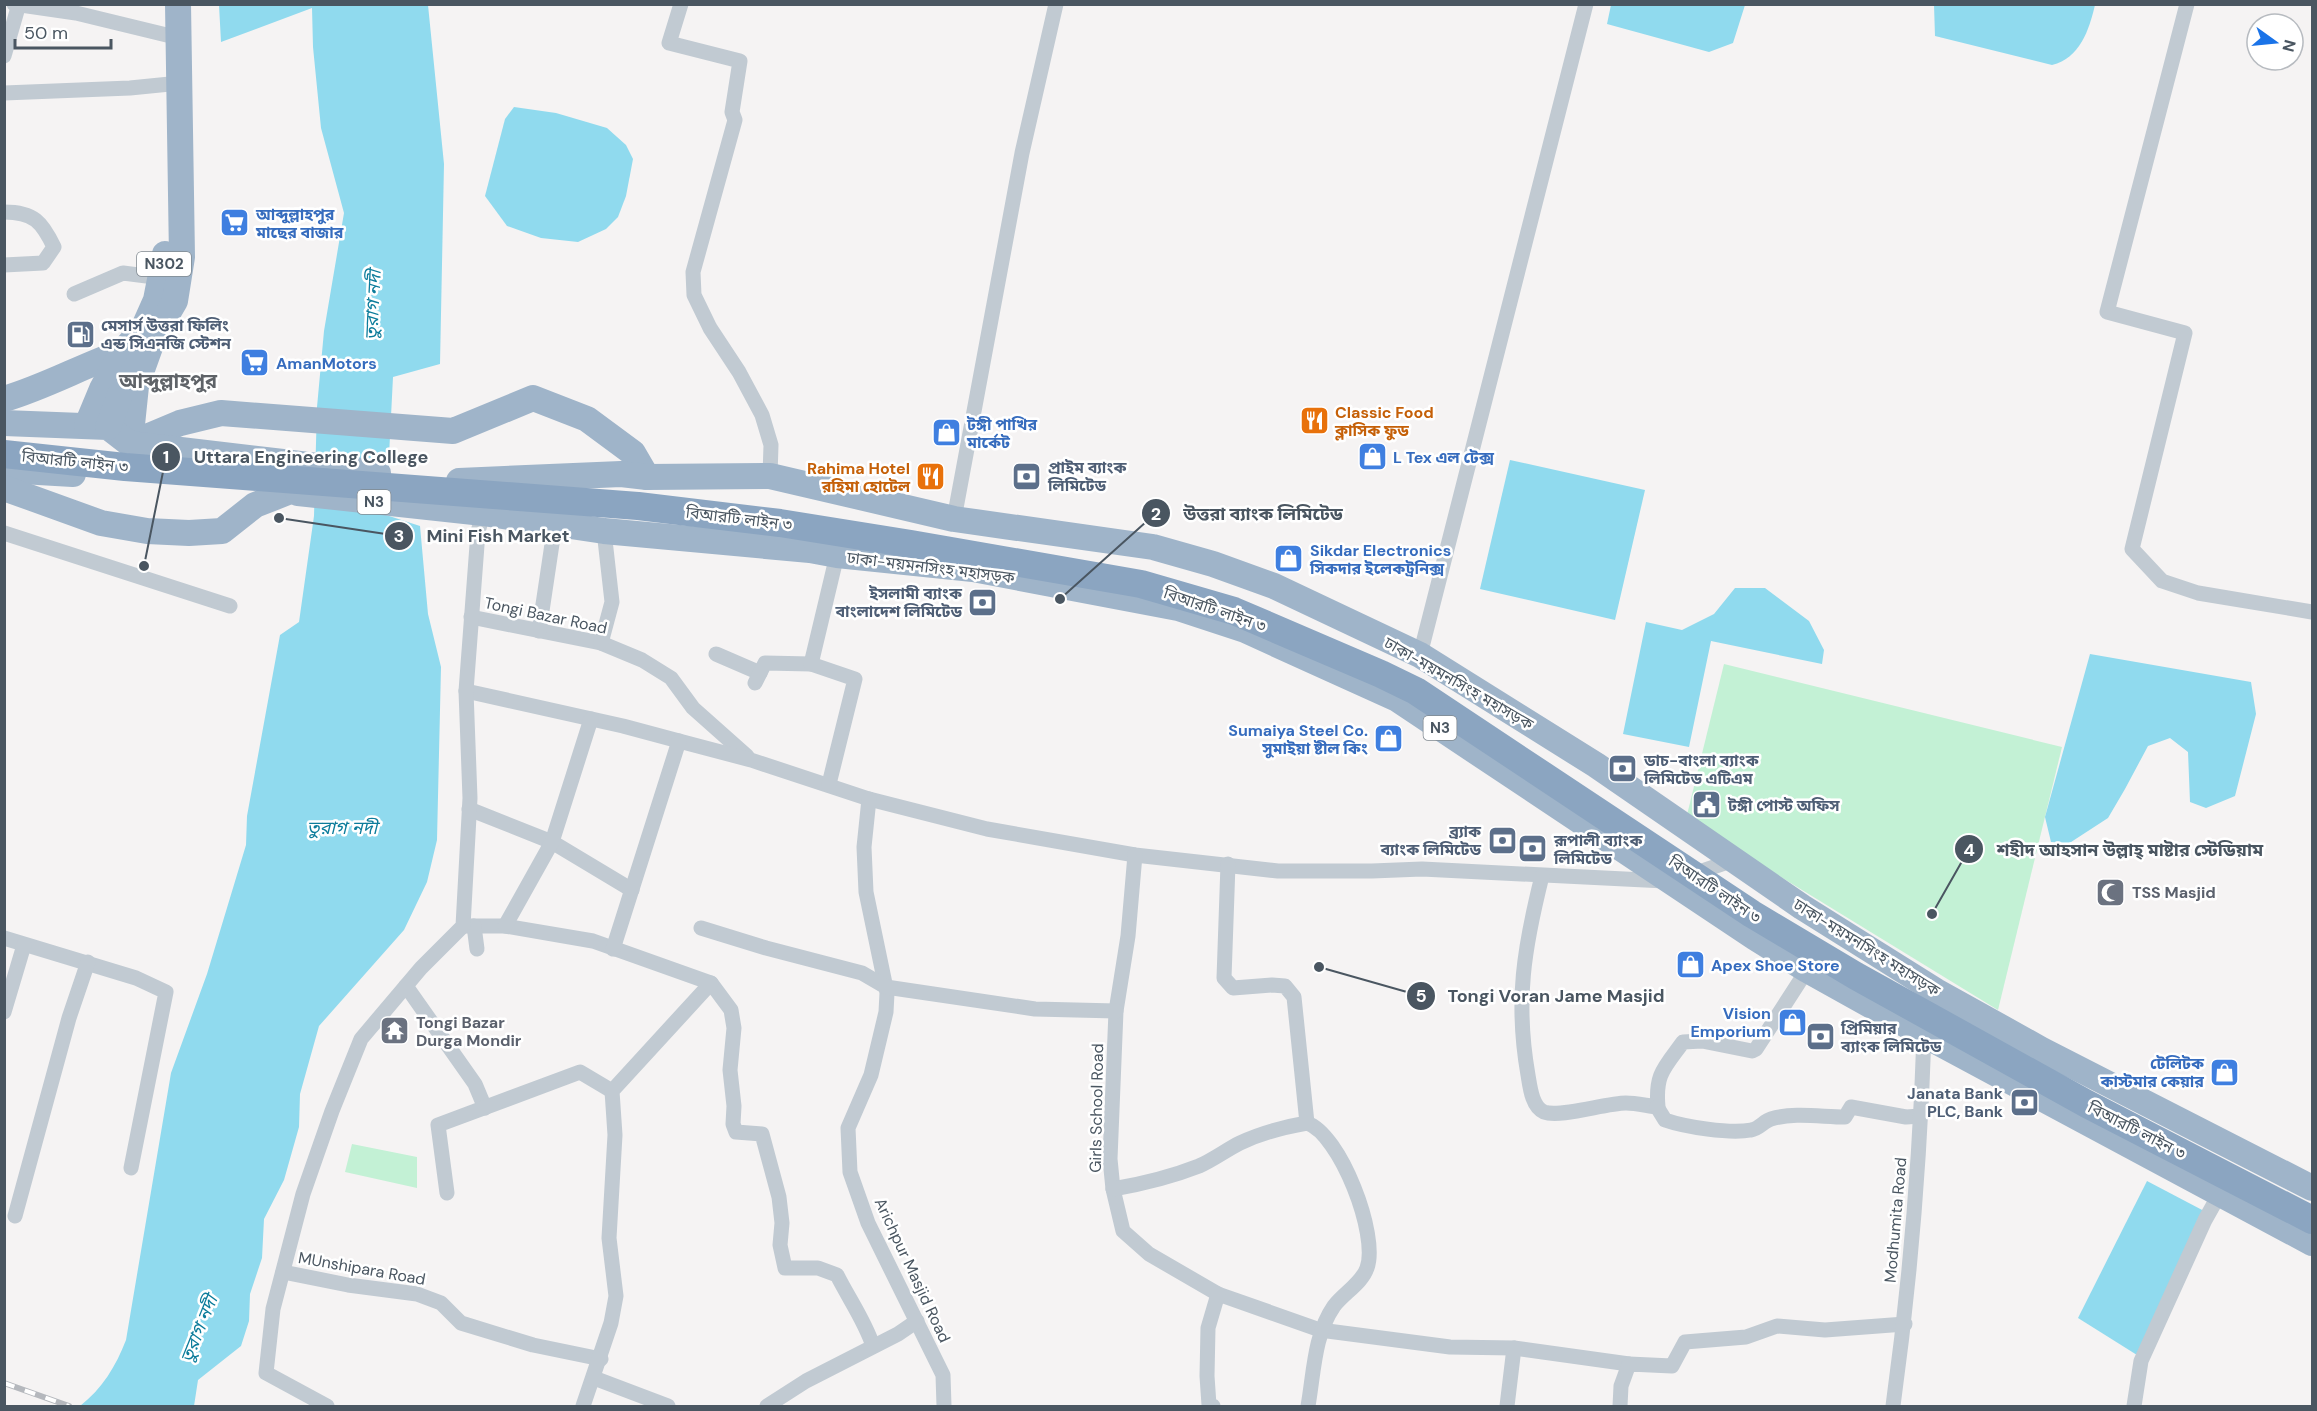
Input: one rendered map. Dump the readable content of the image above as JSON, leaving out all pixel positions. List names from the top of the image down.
{
  "streets": {
    "highway": [
      "N302",
      "বিআরটি লাইন ৩",
      "N3",
      "ঢাকা-ময়মনসিংহ মহাসড়ক"
    ],
    "street": [
      "Tongi Bazar Road",
      "Girls School Road",
      "Modhumita Road",
      "MUnshipara Road",
      "Arichpur Masjid Road"
    ]
  },
  "crossings": [
    ["N302", "N3"],
    ["বিআরটি লাইন ৩", "N3"],
    ["বিআরটি লাইন ৩", "ঢাকা-ময়মনসিংহ মহাসড়ক"],
    ["N3", "ঢাকা-ময়মনসিংহ মহাসড়ক"],
    ["Girls School Road", "Modhumita Road"]
  ],
  "districts": ["আব্দুল্লাহপুর"],
  "water": ["তুরাগ নদী"],
  "places": {
    "supermarket": ["আব্দুল্লাহপুর মাছের বাজার", "AmanMotors"],
    "fuel station": ["মেসার্স উত্তরা ফিলিং এন্ড সিএনজি স্টেশন"],
    "restaurant": ["Classic Food ক্লাসিক ফুড", "Rahima Hotel রহিমা হোটেল"],
    "shop": [
      "টঙ্গী পাখির মার্কেট",
      "L Tex এল টেক্স",
      "Sikdar Electronics সিকদার ইলেকট্রনিক্স",
      "Sumaiya Steel Co. সুমাইয়া ষ্টীল কিং",
      "Apex Shoe Store",
      "Vision Emporium",
      "টেলিটক কাস্টমার কেয়ার"
    ],
    "bank": [
      "প্রাইম ব্যাংক লিমিটেড",
      "ইসলামী ব্যাংক বাংলাদেশ লিমিটেড",
      "ডাচ-বাংলা ব্যাংক লিমিটেড এটিএম",
      "ব্র্যাক ব্যাংক লিমিটেড",
      "রূপালী ব্যাংক লিমিটেড",
      "প্রিমিয়ার ব্যাংক লিমিটেড",
      "Janata Bank PLC, Bank"
    ],
    "other": [
      "Mini Fish Market",
      "Uttara Engineering College",
      "উত্তরা ব্যাংক লিমিটেড",
      "শহীদ আহসান উল্লাহ্‌ মাষ্টার স্টেডিয়াম",
      "Tongi Voran Jame Masjid"
    ],
    "public building": ["টঙ্গী পোস্ট অফিস"],
    "mosque": ["TSS Masjid"],
    "temple": ["Tongi Bazar Durga Mondir"]
  },
  "scale_bar": "50 m",
  "north": "right"
}
